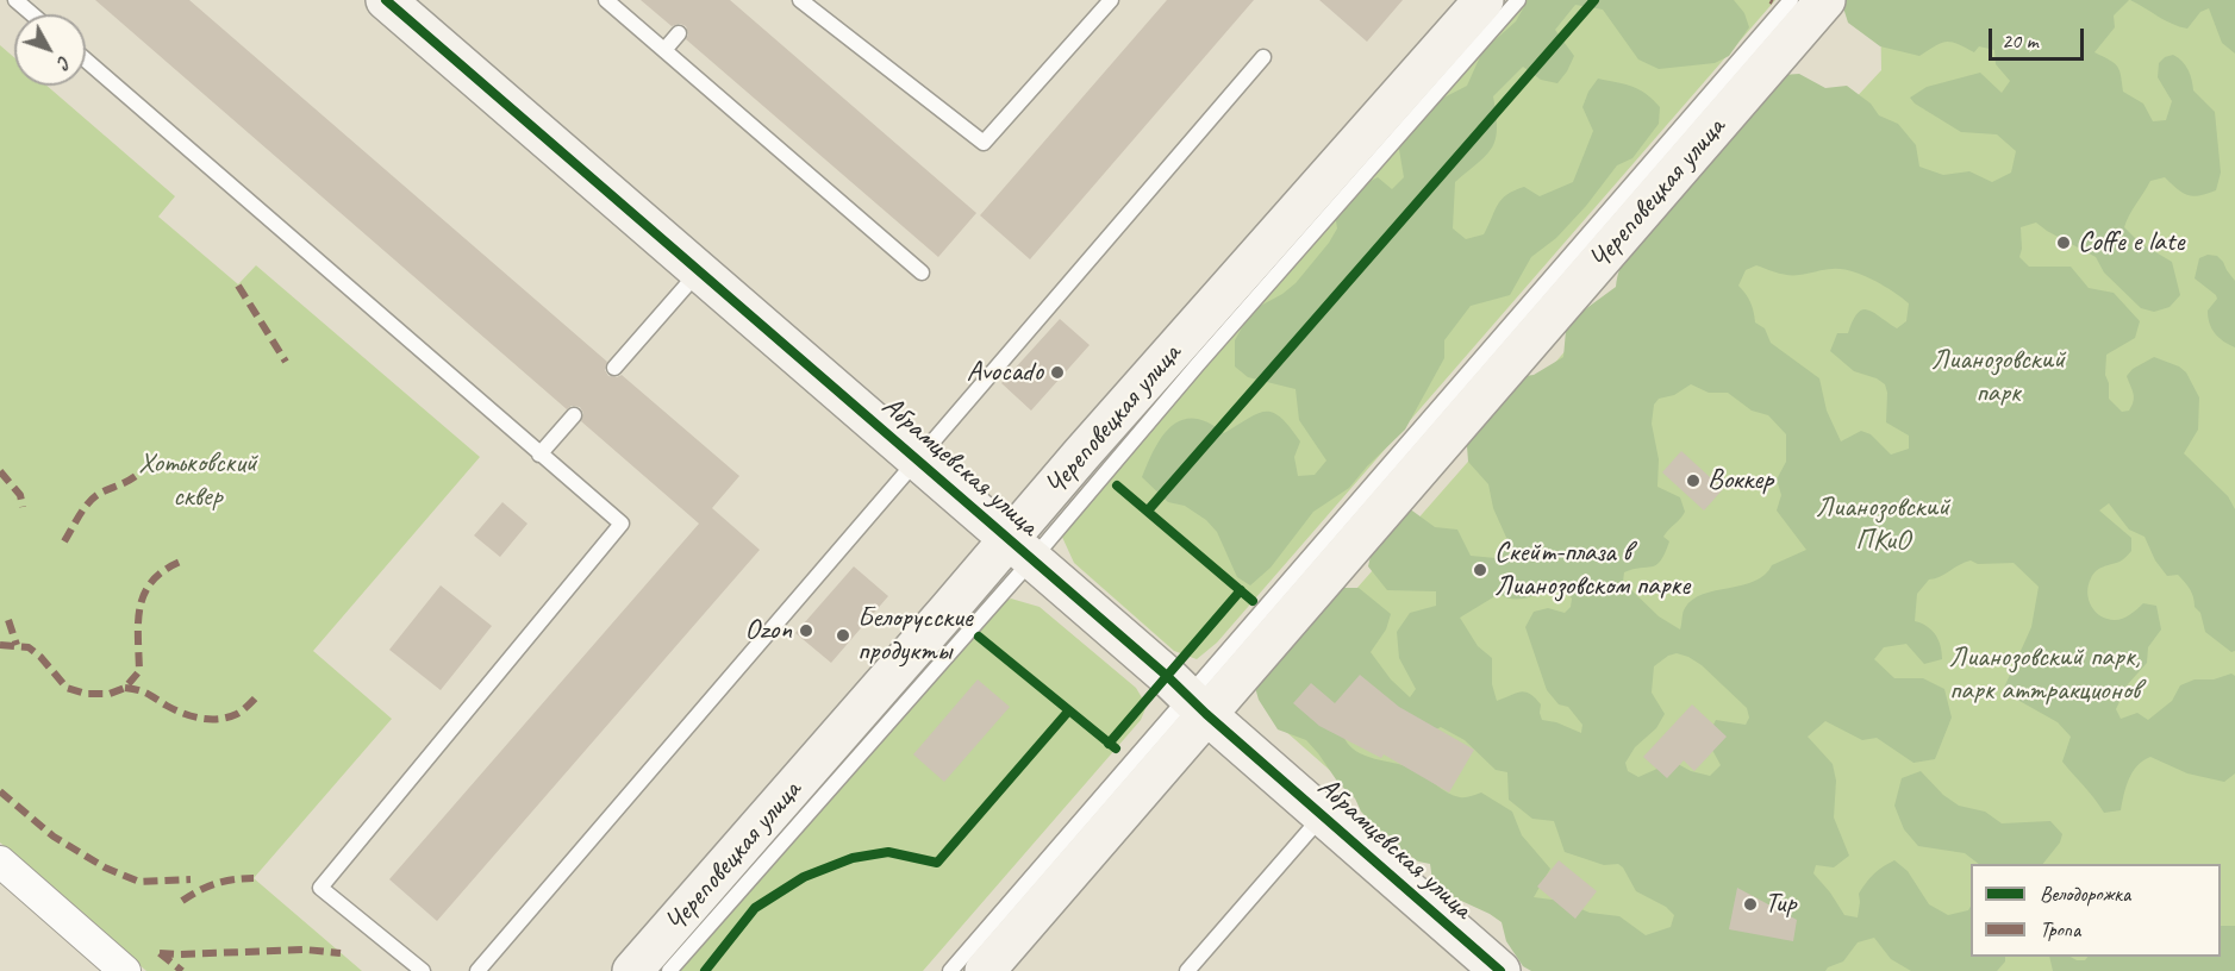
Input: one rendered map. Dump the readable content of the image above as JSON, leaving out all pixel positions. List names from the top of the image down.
{
  "streets": {
    "main road": ["Череповецкая улица", "Абрамцевская улица"]
  },
  "crossings": [
    ["Череповецкая улица", "Абрамцевская улица"]
  ],
  "parks": [
    "Лианозовский парк",
    "Хотьковский сквер",
    "Лианозовский ПКиО",
    "Лианозовский парк, парк аттракционов"
  ],
  "places": [
    "Coffe e late",
    "Avocado",
    "Воккер",
    "Скейт-плаза в Лианозовском парке",
    "Ozon",
    "Белорусские продукты",
    "Тир"
  ],
  "legend": ["Велодорожка", "Тропа"],
  "scale_bar": "20 m",
  "north": "bottom right"
}
